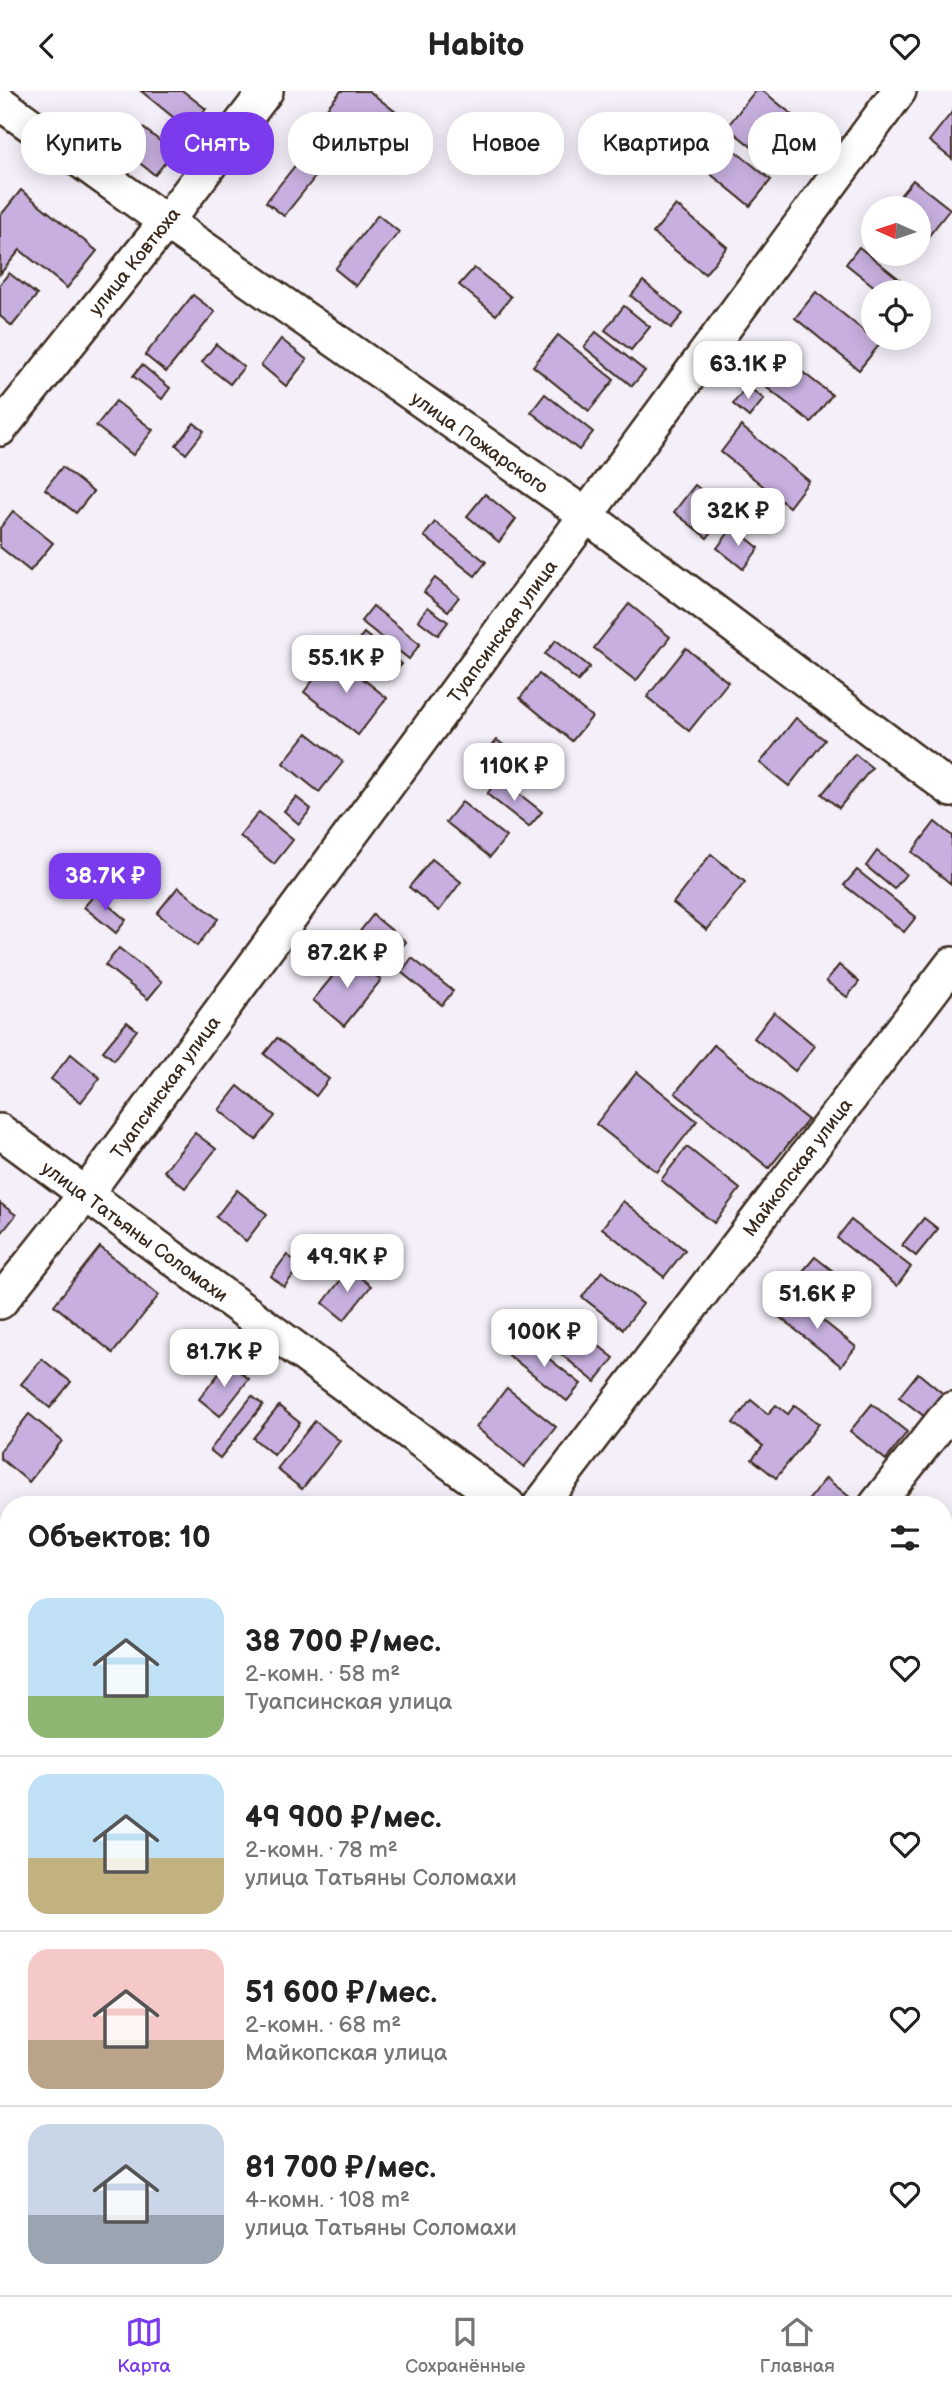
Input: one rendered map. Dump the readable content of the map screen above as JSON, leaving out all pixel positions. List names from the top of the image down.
{
  "streets": {
    "street": [
      "улица Ковтюха",
      "улица Пожарского",
      "Туапсинская улица",
      "Майкопская улица",
      "улица Татьяны Соломахи"
    ]
  },
  "crossings": [
    ["улица Ковтюха", "улица Пожарского"],
    ["улица Пожарского", "Туапсинская улица"],
    ["Туапсинская улица", "улица Татьяны Соломахи"]
  ],
  "north": "left",
  "page": {
    "header": "Habito",
    "chip": [
      "Купить",
      "Снять",
      "Фильтры",
      "Новое",
      "Квартира",
      "Дом"
    ],
    "price": [
      "63.1K ₽",
      "32K ₽",
      "55.1K ₽",
      "110K ₽",
      "38.7K ₽",
      "87.2K ₽",
      "49.9K ₽",
      "51.6K ₽",
      "100K ₽",
      "81.7K ₽"
    ],
    "heading": "Объектов: 10",
    "list": [
      {
        "name": "38 700 ₽/мес.",
        "note": "2-комн. · 58 m² · Туапсинская улица"
      },
      {
        "name": "49 900 ₽/мес.",
        "note": "2-комн. · 78 m² · улица Татьяны Соломахи"
      },
      {
        "name": "51 600 ₽/мес.",
        "note": "2-комн. · 68 m² · Майкопская улица"
      },
      {
        "name": "81 700 ₽/мес.",
        "note": "4-комн. · 108 m² · улица Татьяны Соломахи"
      }
    ],
    "tabs": ["Карта", "Сохранённые", "Главная"]
  }
}
